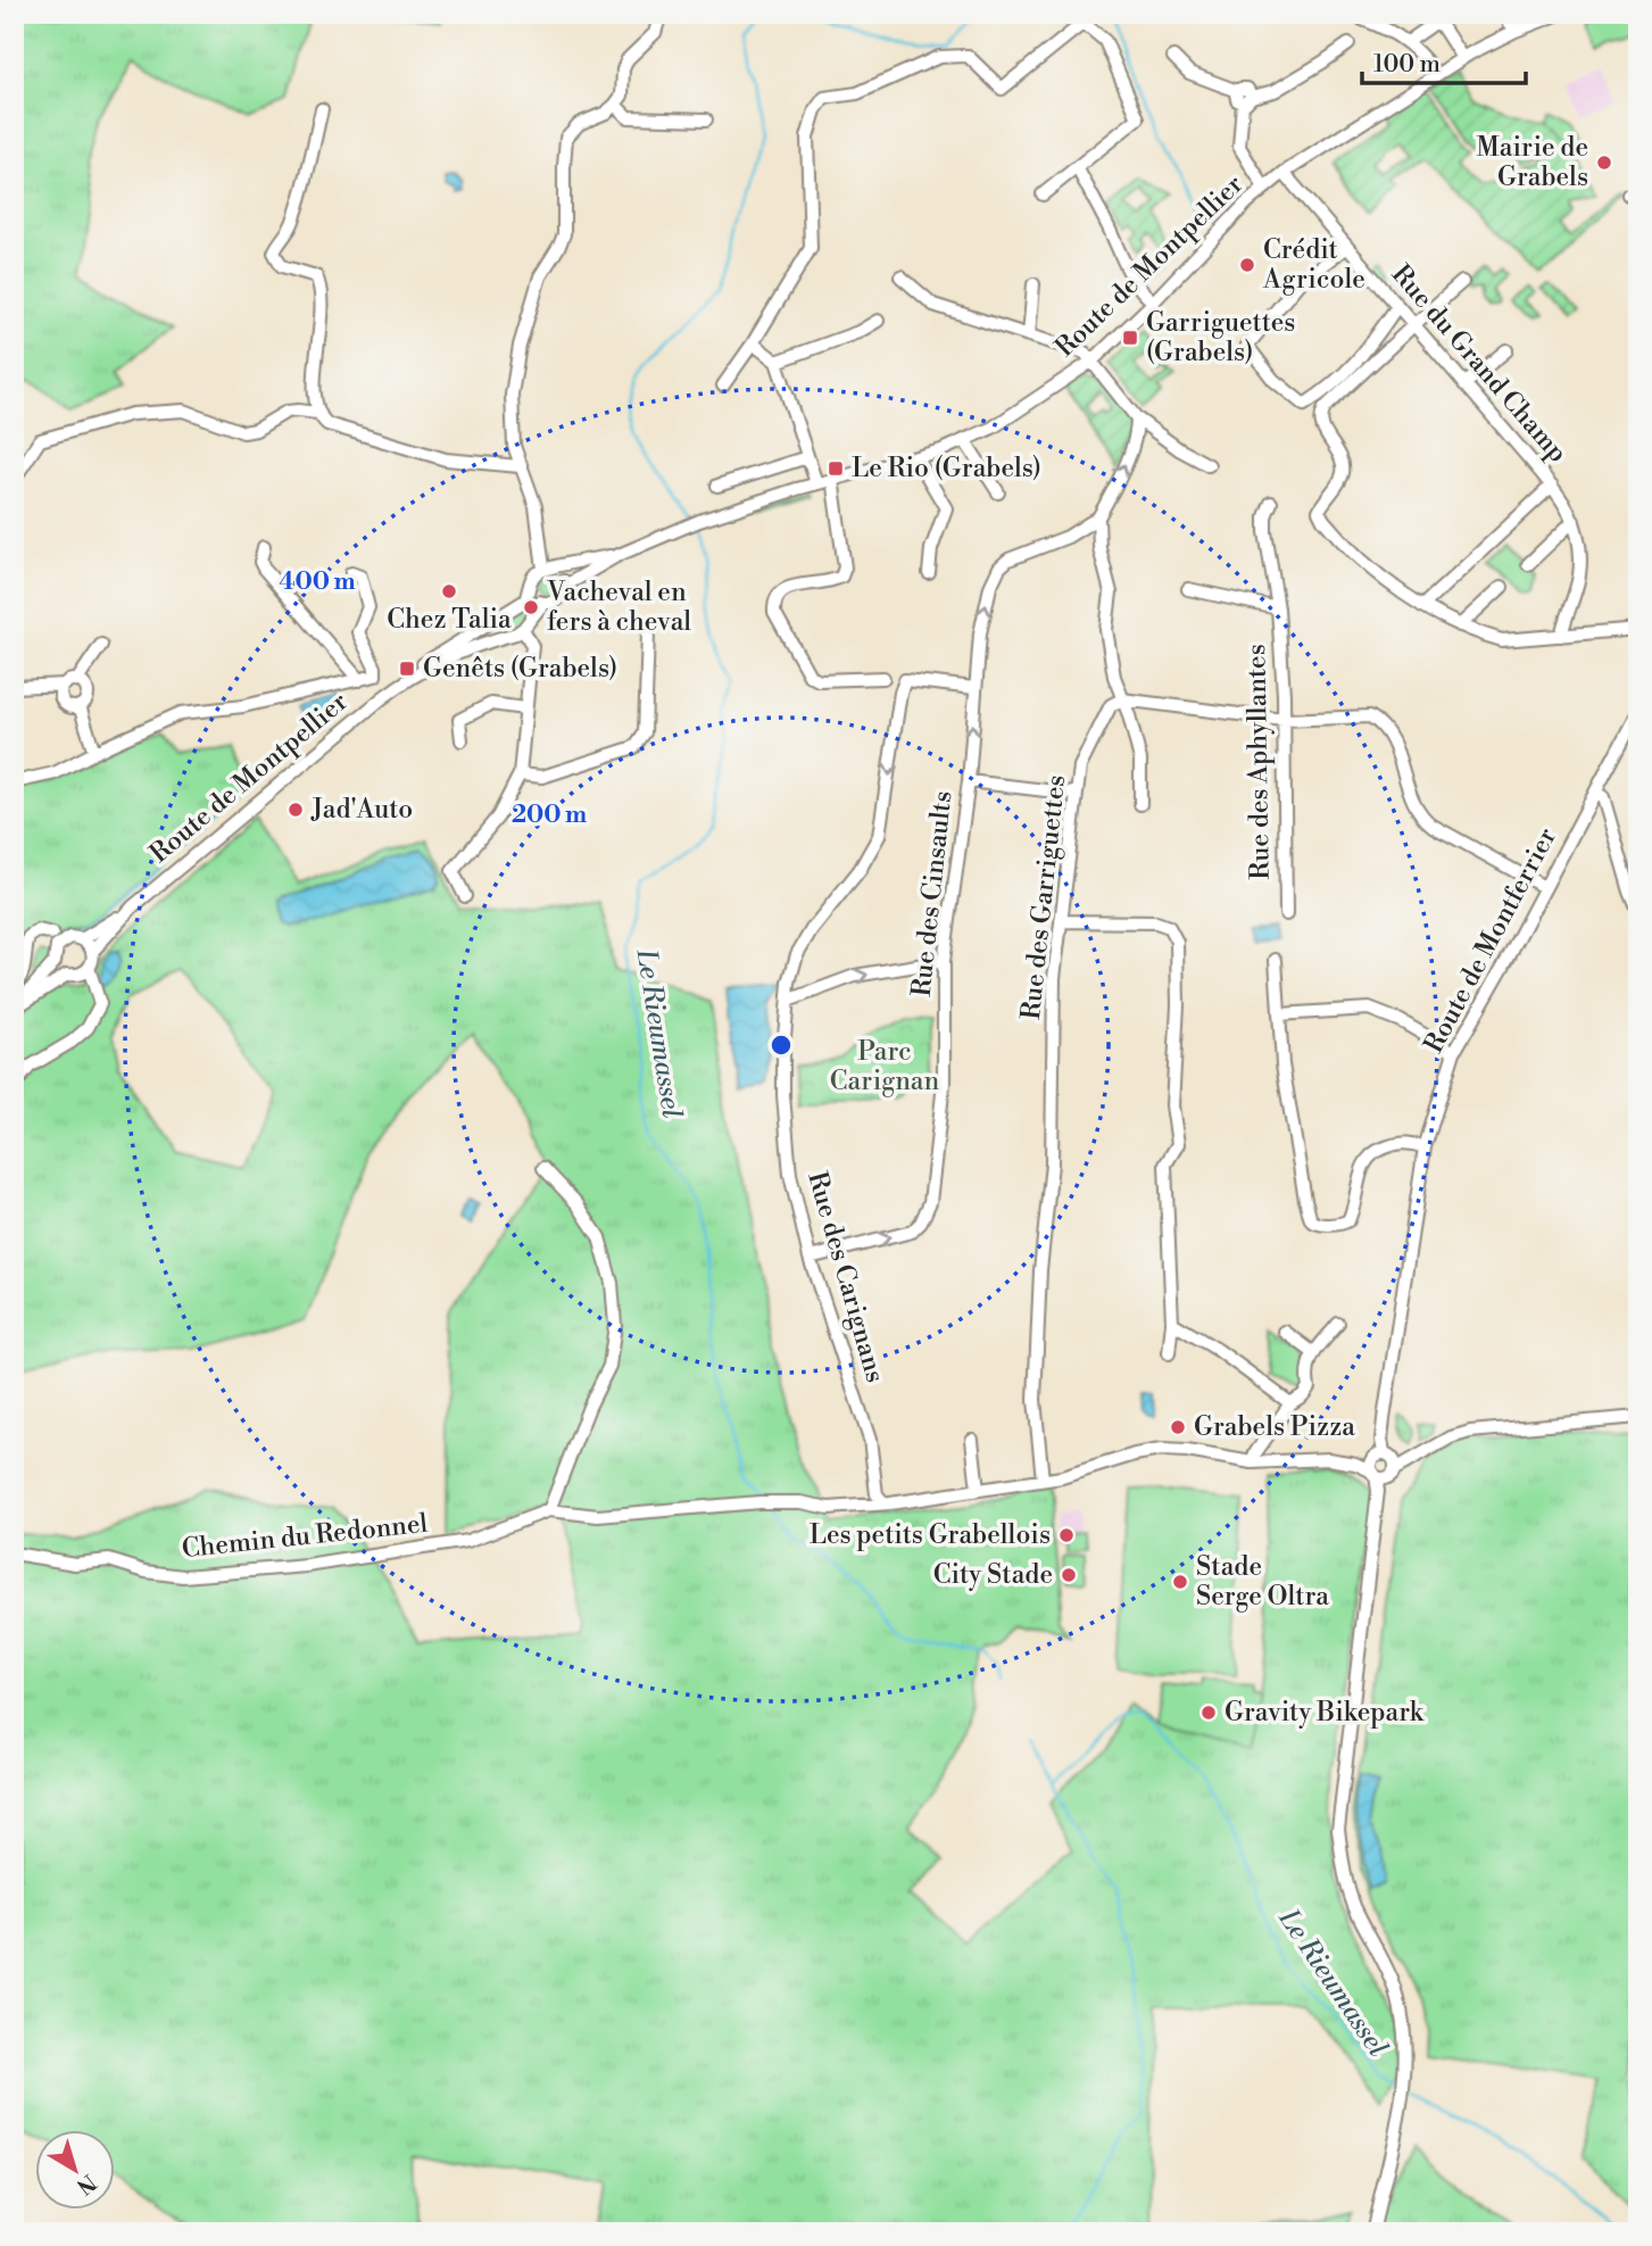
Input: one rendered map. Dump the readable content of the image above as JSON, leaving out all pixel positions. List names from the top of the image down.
{
  "streets": {
    "street": [
      "Route de Montpellier",
      "Rue du Grand Champ",
      "Rue des Aphyllantes",
      "Rue des Cinsaults",
      "Rue des Garriguettes",
      "Route de Montferrier",
      "Rue des Carignans",
      "Chemin du Redonnel"
    ]
  },
  "crossings": [
    ["Route de Montpellier", "Rue du Grand Champ"],
    ["Rue des Cinsaults", "Rue des Carignans"],
    ["Rue des Garriguettes", "Chemin du Redonnel"],
    ["Route de Montferrier", "Chemin du Redonnel"],
    ["Rue des Carignans", "Chemin du Redonnel"]
  ],
  "one_way": ["Rue des Cinsaults", "Rue des Carignans"],
  "water": ["Le Rieumassel"],
  "parks": ["Parc Carignan"],
  "places": {
    "other": [
      "Mairie de Grabels",
      "Crédit Agricole",
      "Chez Talia",
      "Vacheval en fers à cheval",
      "Jad'Auto",
      "Grabels Pizza",
      "Les petits Grabellois",
      "City Stade",
      "Stade Serge Oltra",
      "Gravity Bikepark"
    ],
    "transit": ["Garriguettes (Grabels)", "Le Rio (Grabels)", "Genêts (Grabels)"]
  },
  "scale_bar": "100 m",
  "north": "bottom right",
  "rings": ["400 m", "200 m"]
}
